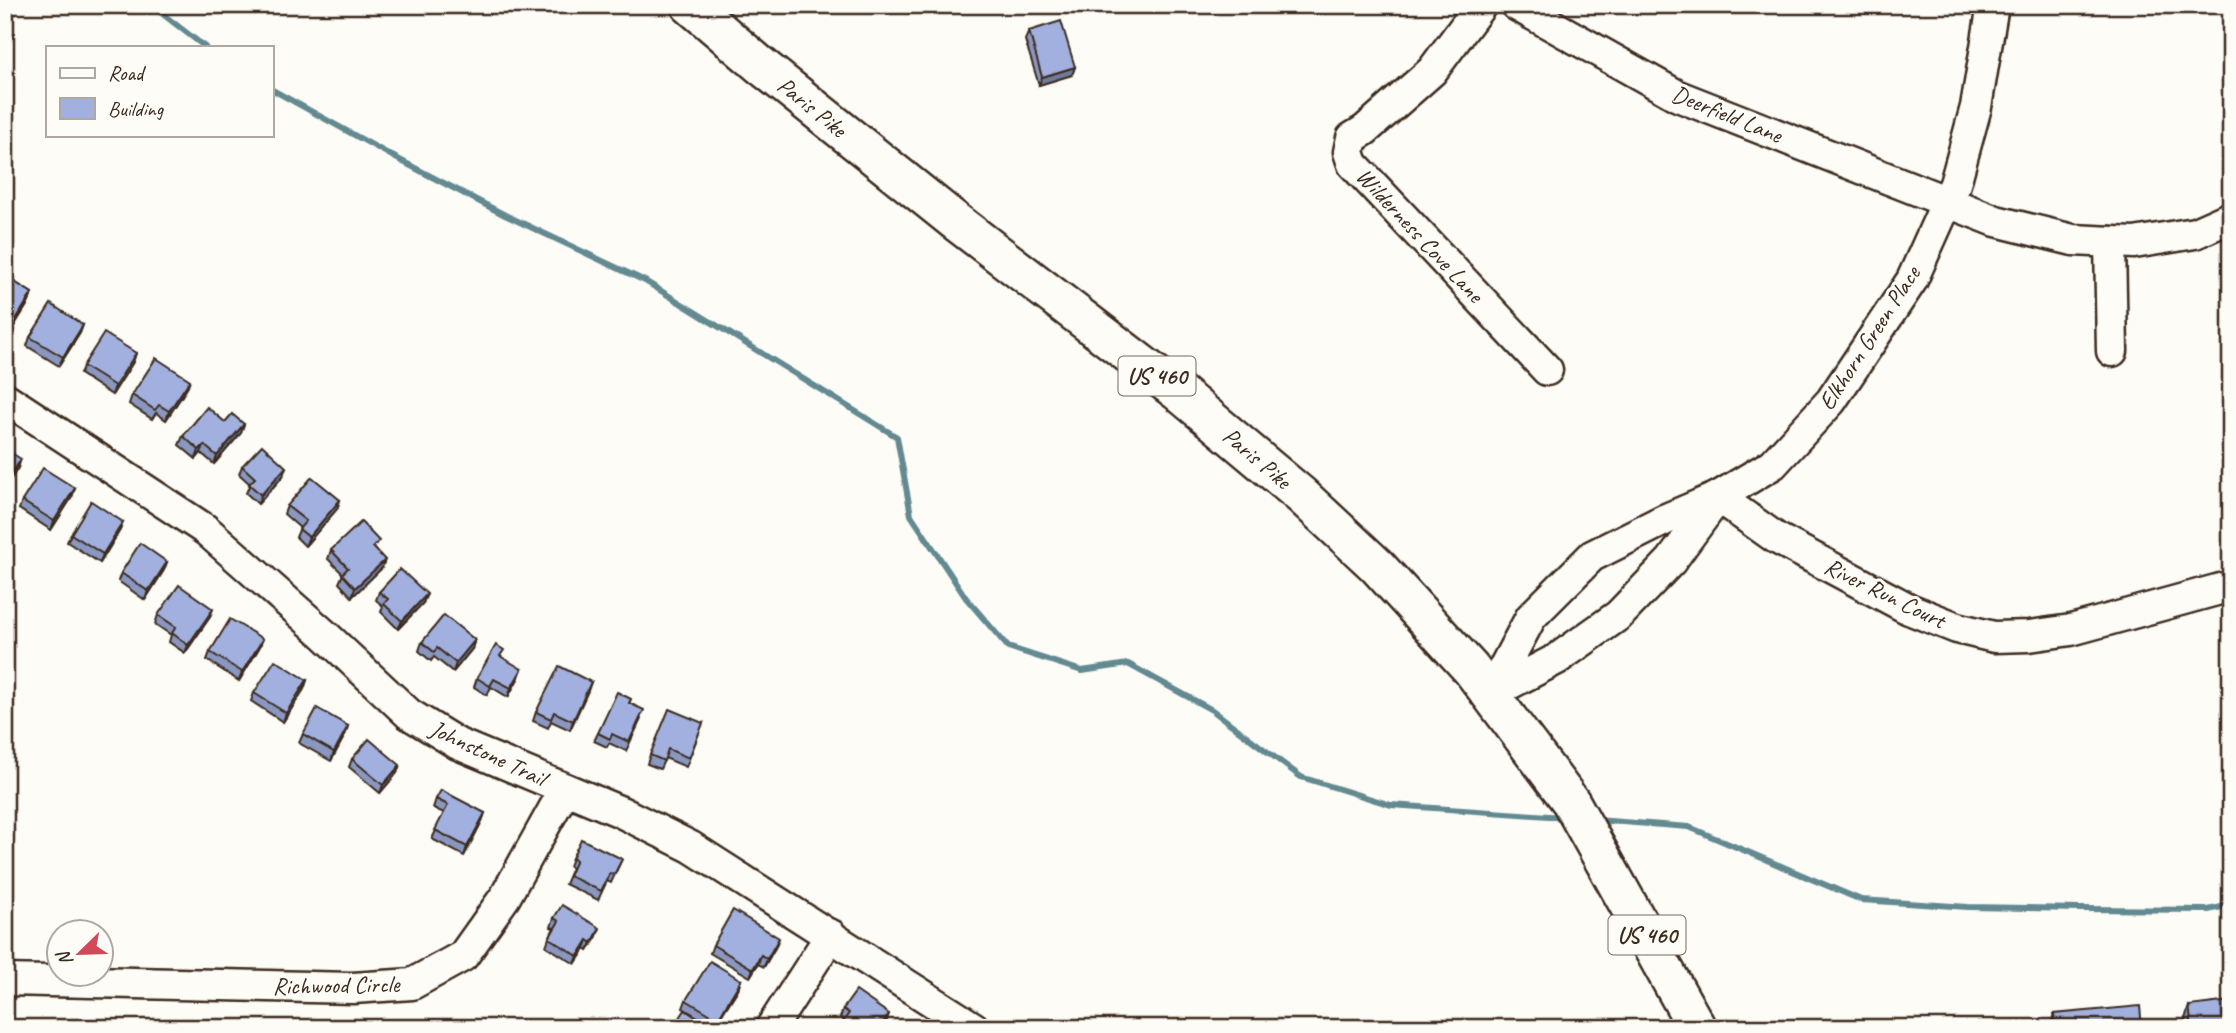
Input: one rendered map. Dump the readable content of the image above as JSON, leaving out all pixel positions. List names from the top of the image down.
{
  "streets": {
    "main road": ["Paris Pike", "US 460"],
    "street": [
      "Deerfield Lane",
      "Wilderness Cove Lane",
      "Elkhorn Green Place",
      "River Run Court",
      "Johnstone Trail",
      "Richwood Circle"
    ]
  },
  "crossings": [
    ["Paris Pike", "Elkhorn Green Place"],
    ["Deerfield Lane", "Elkhorn Green Place"],
    ["Elkhorn Green Place", "River Run Court"],
    ["Johnstone Trail", "Richwood Circle"]
  ],
  "legend": ["Road", "Building"],
  "north": "bottom left"
}
